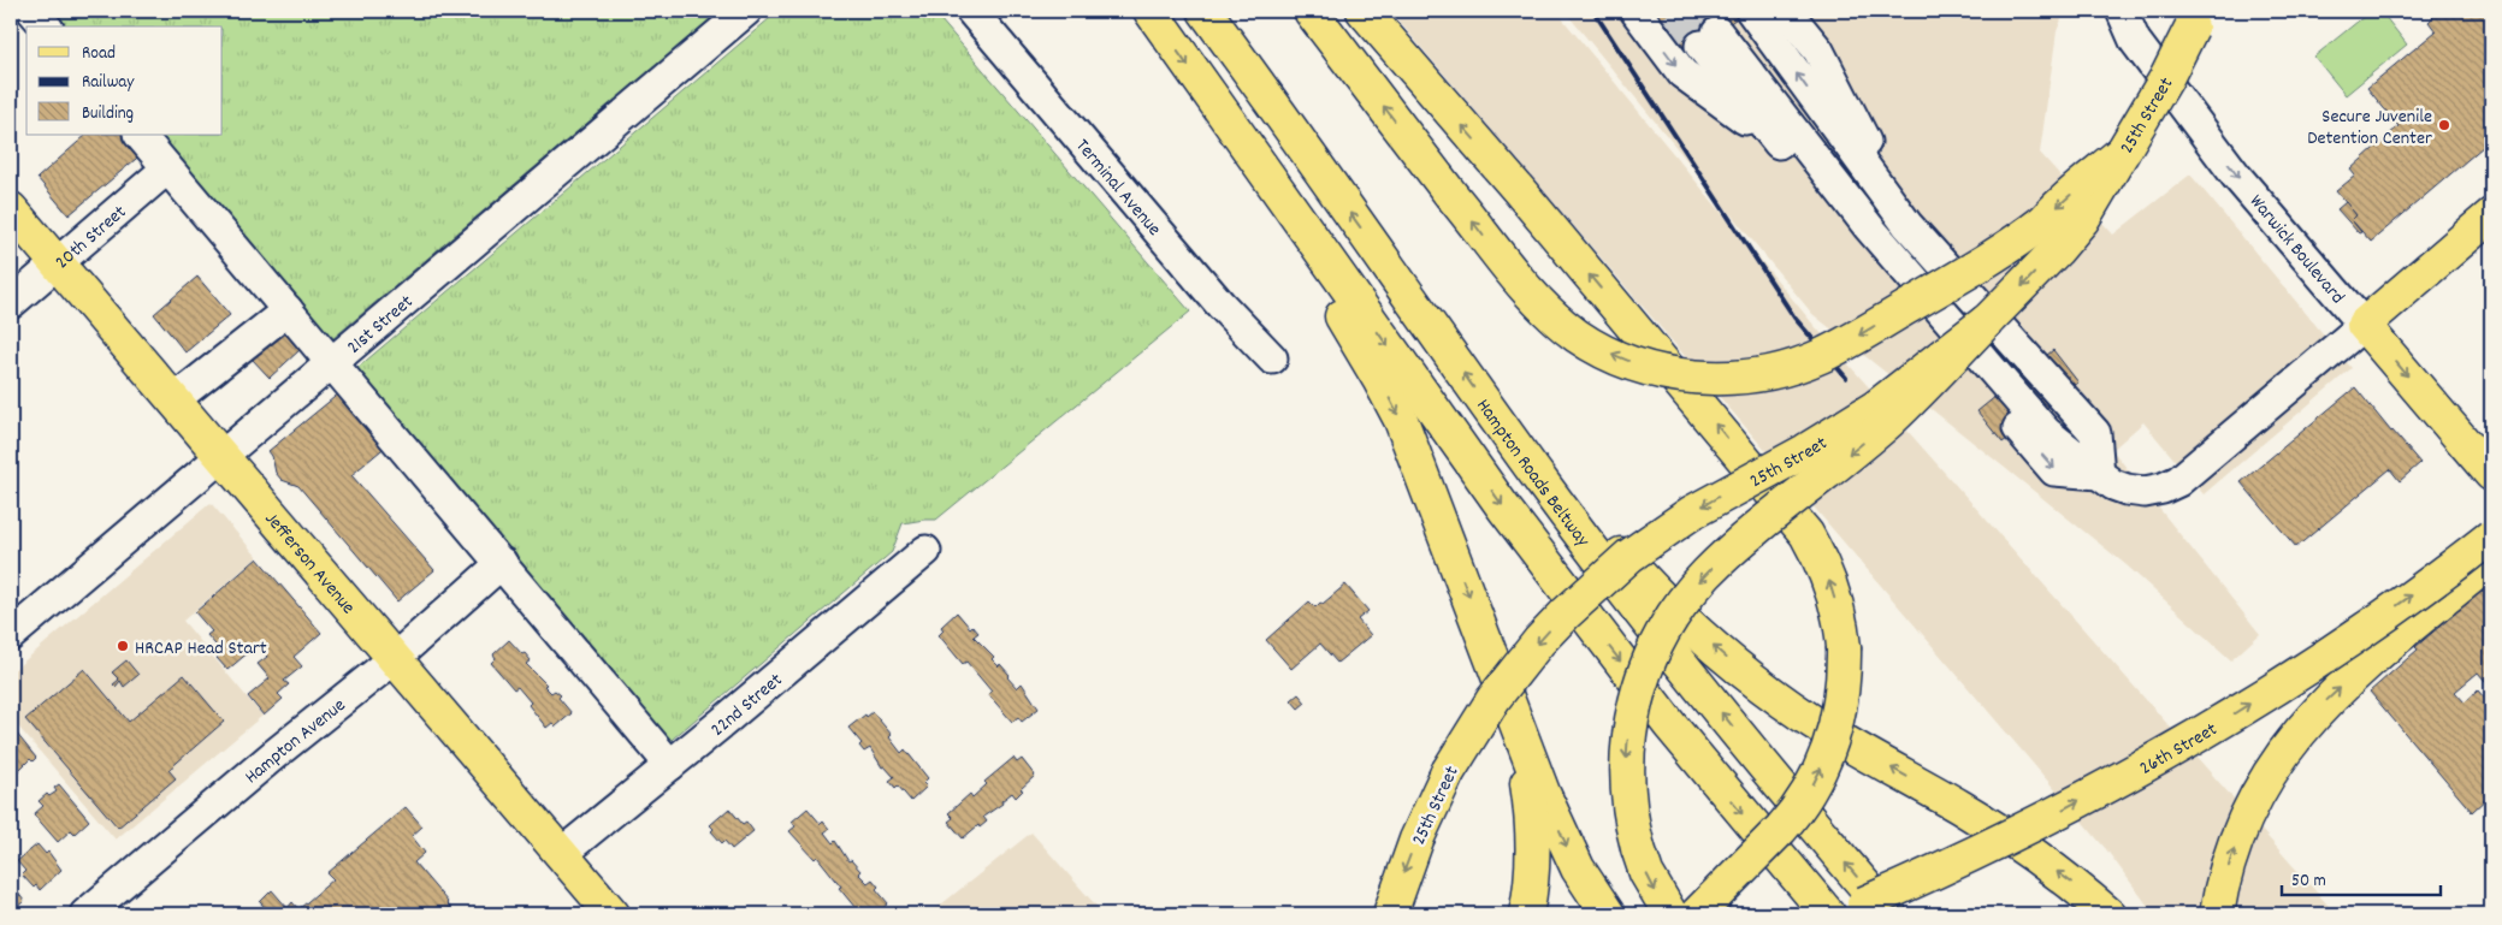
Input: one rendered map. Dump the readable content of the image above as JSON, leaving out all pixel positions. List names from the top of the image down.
{
  "streets": {
    "main road": [
      "25th Street",
      "Warwick Boulevard",
      "Hampton Roads Beltway",
      "Jefferson Avenue",
      "26th Street"
    ],
    "street": [
      "Terminal Avenue",
      "20th Street",
      "21st Street",
      "22nd Street",
      "Hampton Avenue"
    ]
  },
  "crossings": [
    ["20th Street", "Jefferson Avenue"],
    ["21st Street", "Jefferson Avenue"],
    ["Hampton Roads Beltway", "26th Street"],
    ["Jefferson Avenue", "22nd Street"],
    ["Jefferson Avenue", "Hampton Avenue"]
  ],
  "one_way": ["25th Street", "Warwick Boulevard"],
  "places": ["Secure Juvenile Detention Center", "HRCAP Head Start"],
  "legend": ["Road", "Railway", "Building"],
  "scale_bar": "50 m"
}
